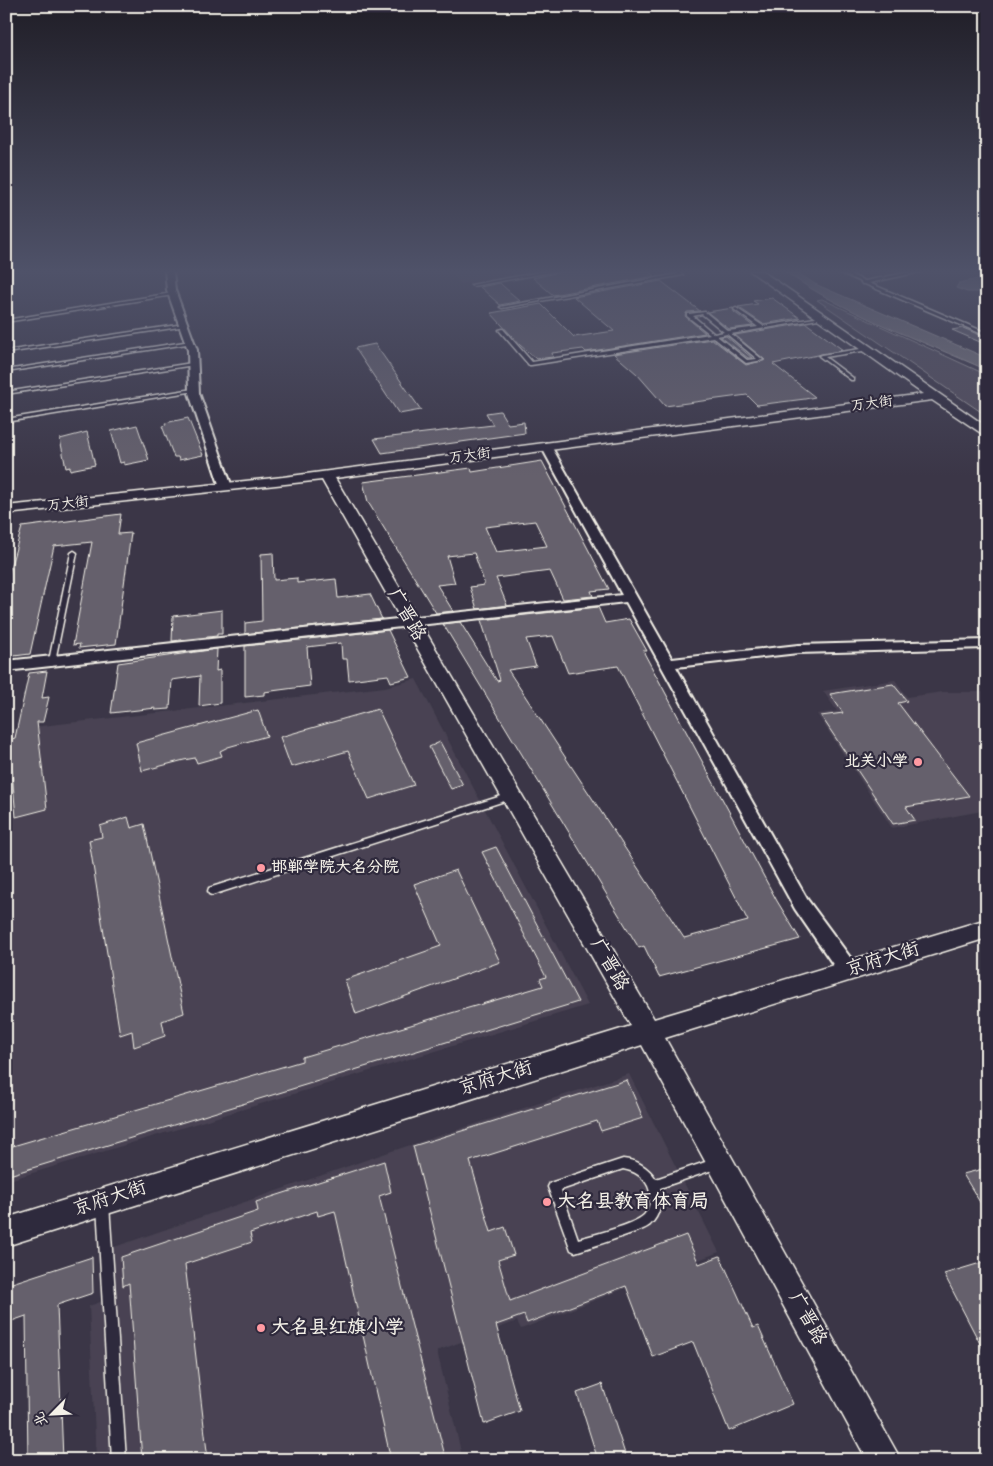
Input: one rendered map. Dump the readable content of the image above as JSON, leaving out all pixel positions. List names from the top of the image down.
{
  "streets": {
    "street": ["万大街", "广晋路", "京府大街"]
  },
  "crossings": [
    ["万大街", "广晋路"],
    ["广晋路", "京府大街"]
  ],
  "places": [
    "北关小学",
    "邯郸学院大名分院",
    "大名县教育体育局",
    "大名县红旗小学"
  ],
  "north": "bottom left"
}
